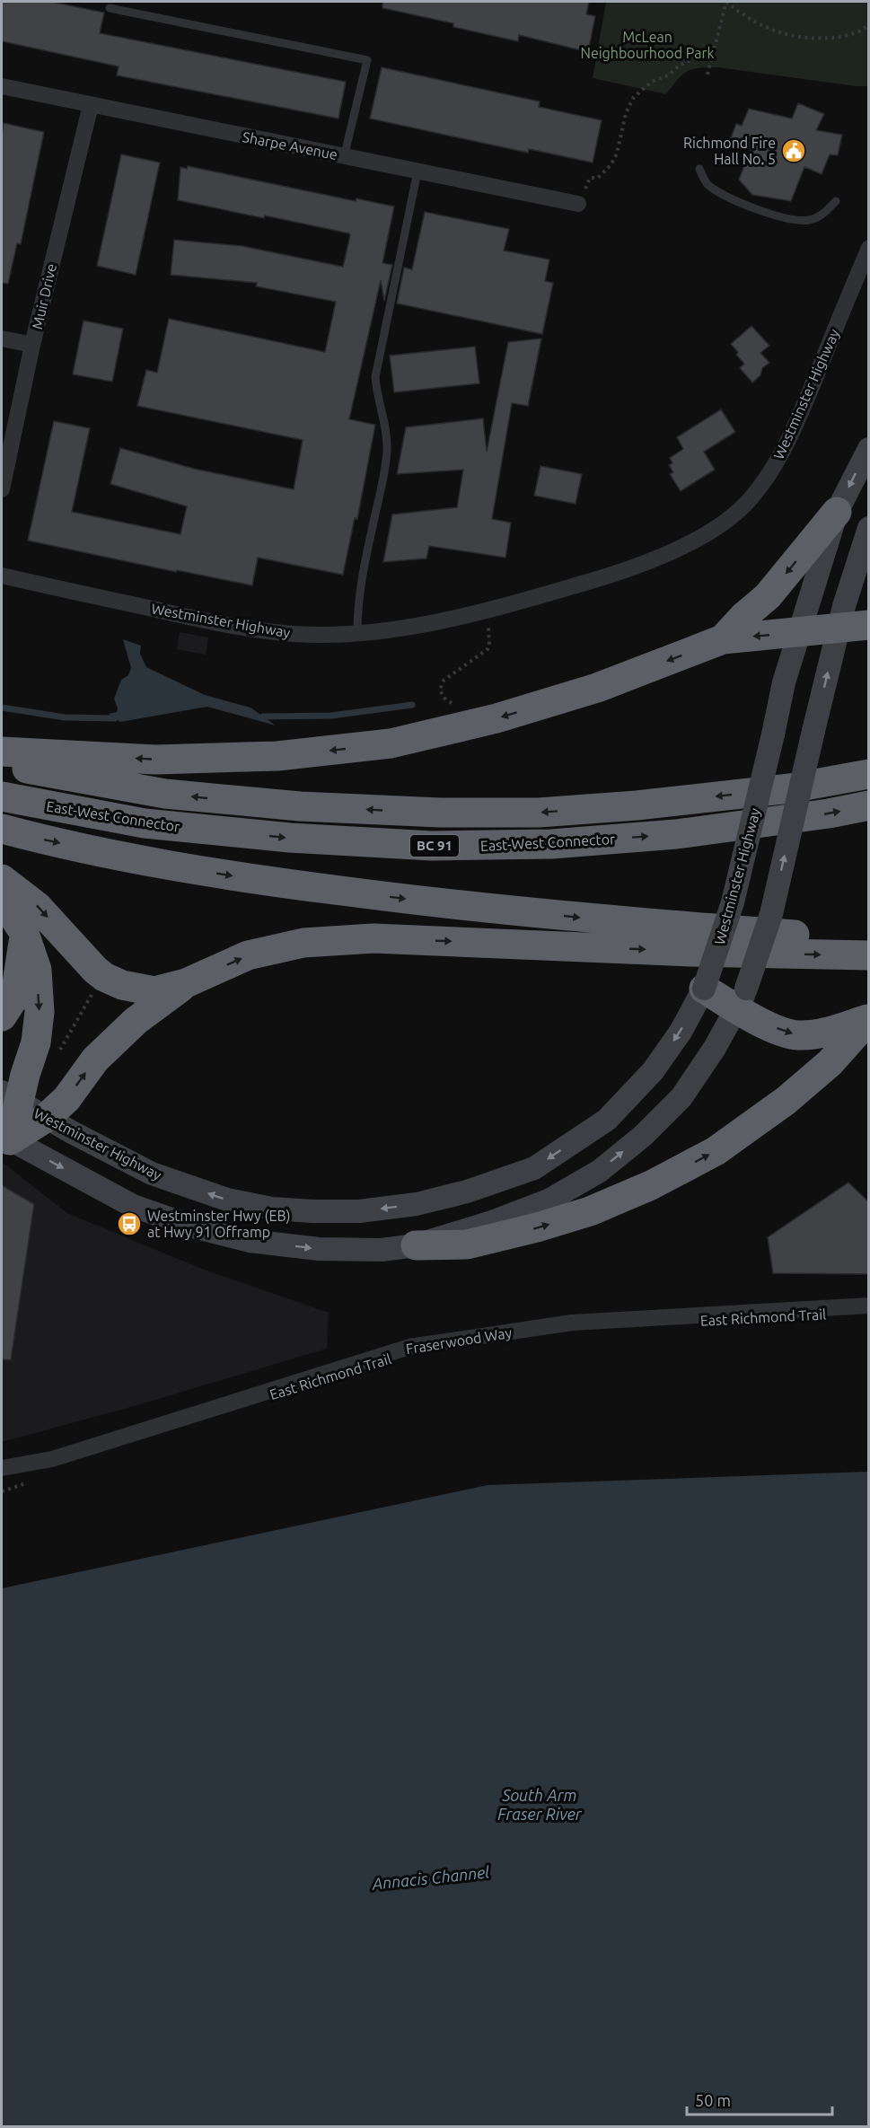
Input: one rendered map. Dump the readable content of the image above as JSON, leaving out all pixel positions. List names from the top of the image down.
{
  "streets": {
    "highway": ["East-West Connector", "BC 91"],
    "main road": ["Westminster Highway"],
    "street": ["Sharpe Avenue", "Muir Drive", "Fraserwood Way"]
  },
  "crossings": [
    ["Sharpe Avenue", "Muir Drive"]
  ],
  "water": ["South Arm Fraser River", "Annacis Channel"],
  "parks": ["McLean Neighbourhood Park"],
  "places": {
    "public building": ["Richmond Fire Hall No. 5"],
    "bus stop": ["Westminster Hwy (EB) at Hwy 91 Offramp"]
  },
  "scale_bar": "50 m"
}
